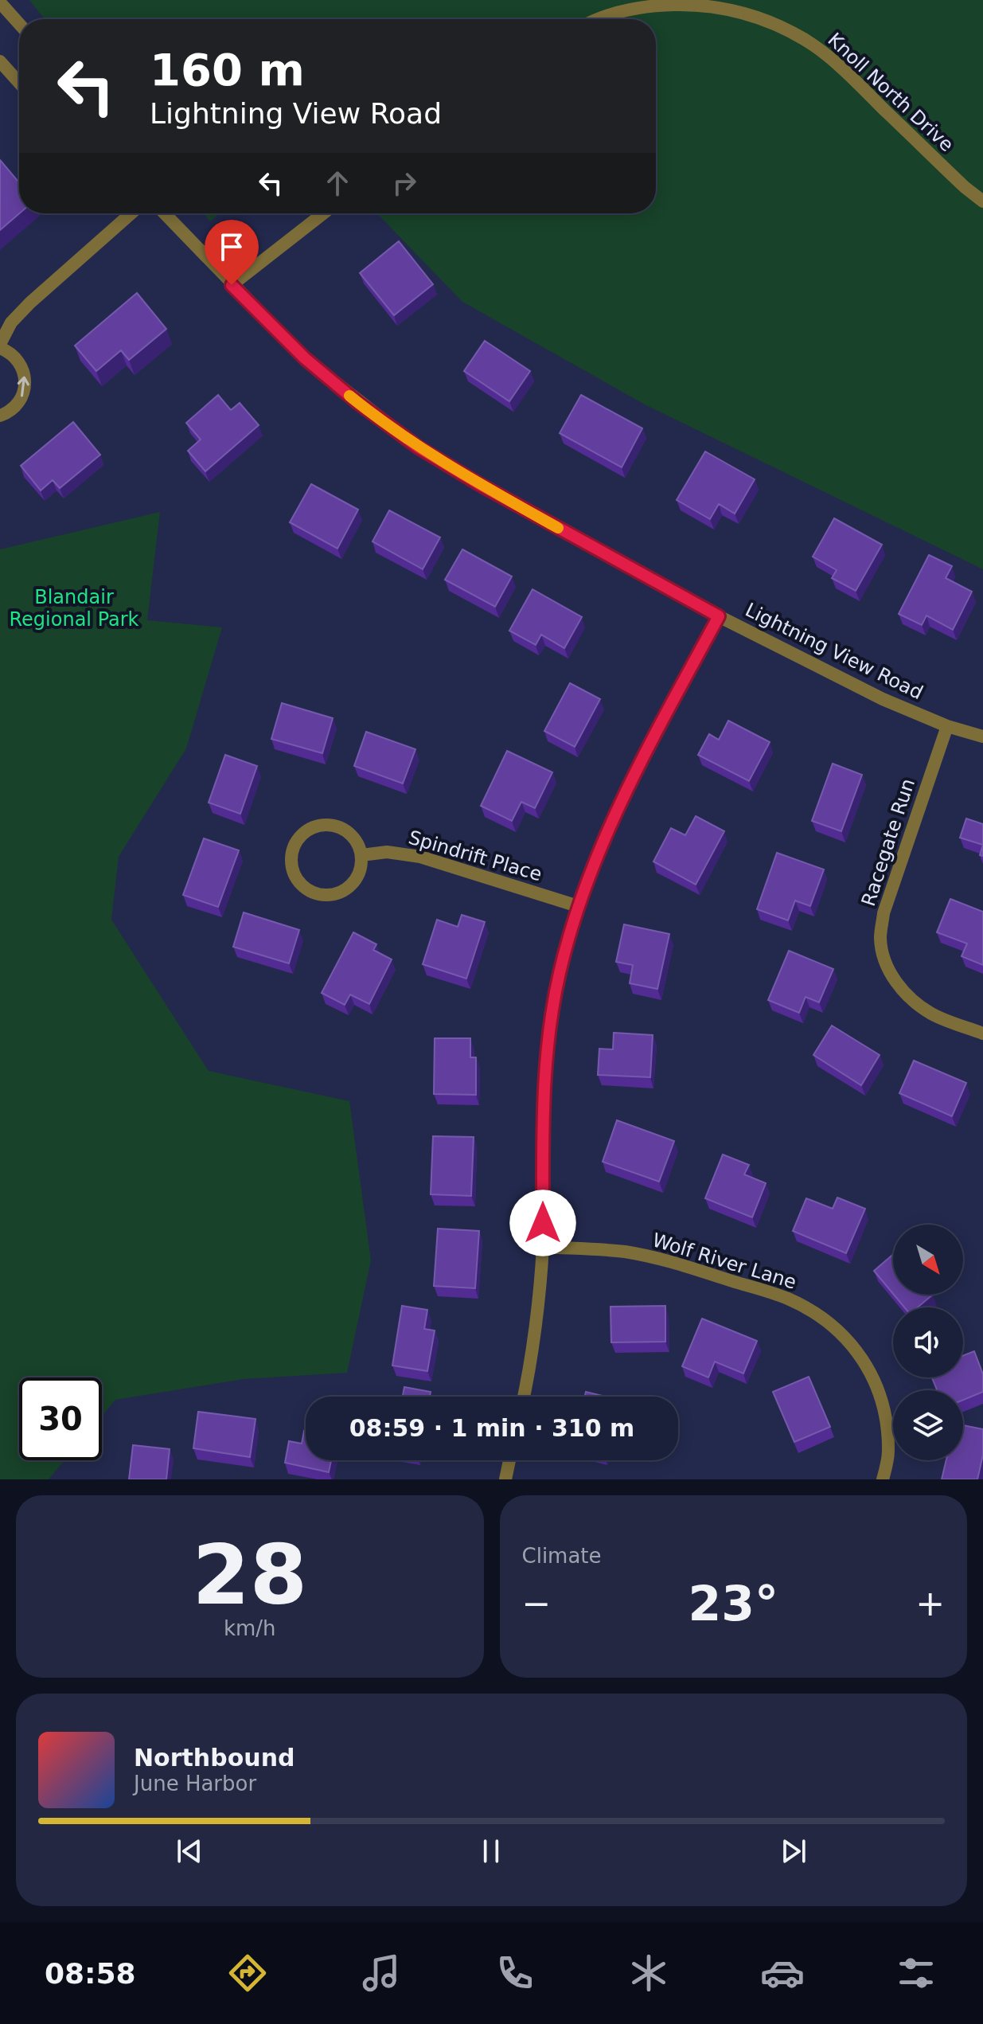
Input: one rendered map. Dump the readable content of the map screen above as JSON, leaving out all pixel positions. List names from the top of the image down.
{
  "streets": {
    "street": [
      "Knoll North Drive",
      "Lightning View Road",
      "Racegate Run",
      "Spindrift Place",
      "Wolf River Lane"
    ]
  },
  "crossings": [
    ["Lightning View Road", "Racegate Run"]
  ],
  "parks": ["Blandair Regional Park"],
  "north": "bottom right",
  "page": {
    "turn": ["160 m", "Lightning View Road"],
    "limit": "30",
    "trip": "08:59 · 1 min · 310 m",
    "tile": [
      ["28", "km/h"],
      "Climate"
    ],
    "heat": ["−", "23°", "+"],
    "song": ["Northbound", "June Harbor"],
    "tabs": "08:58"
  }
}
